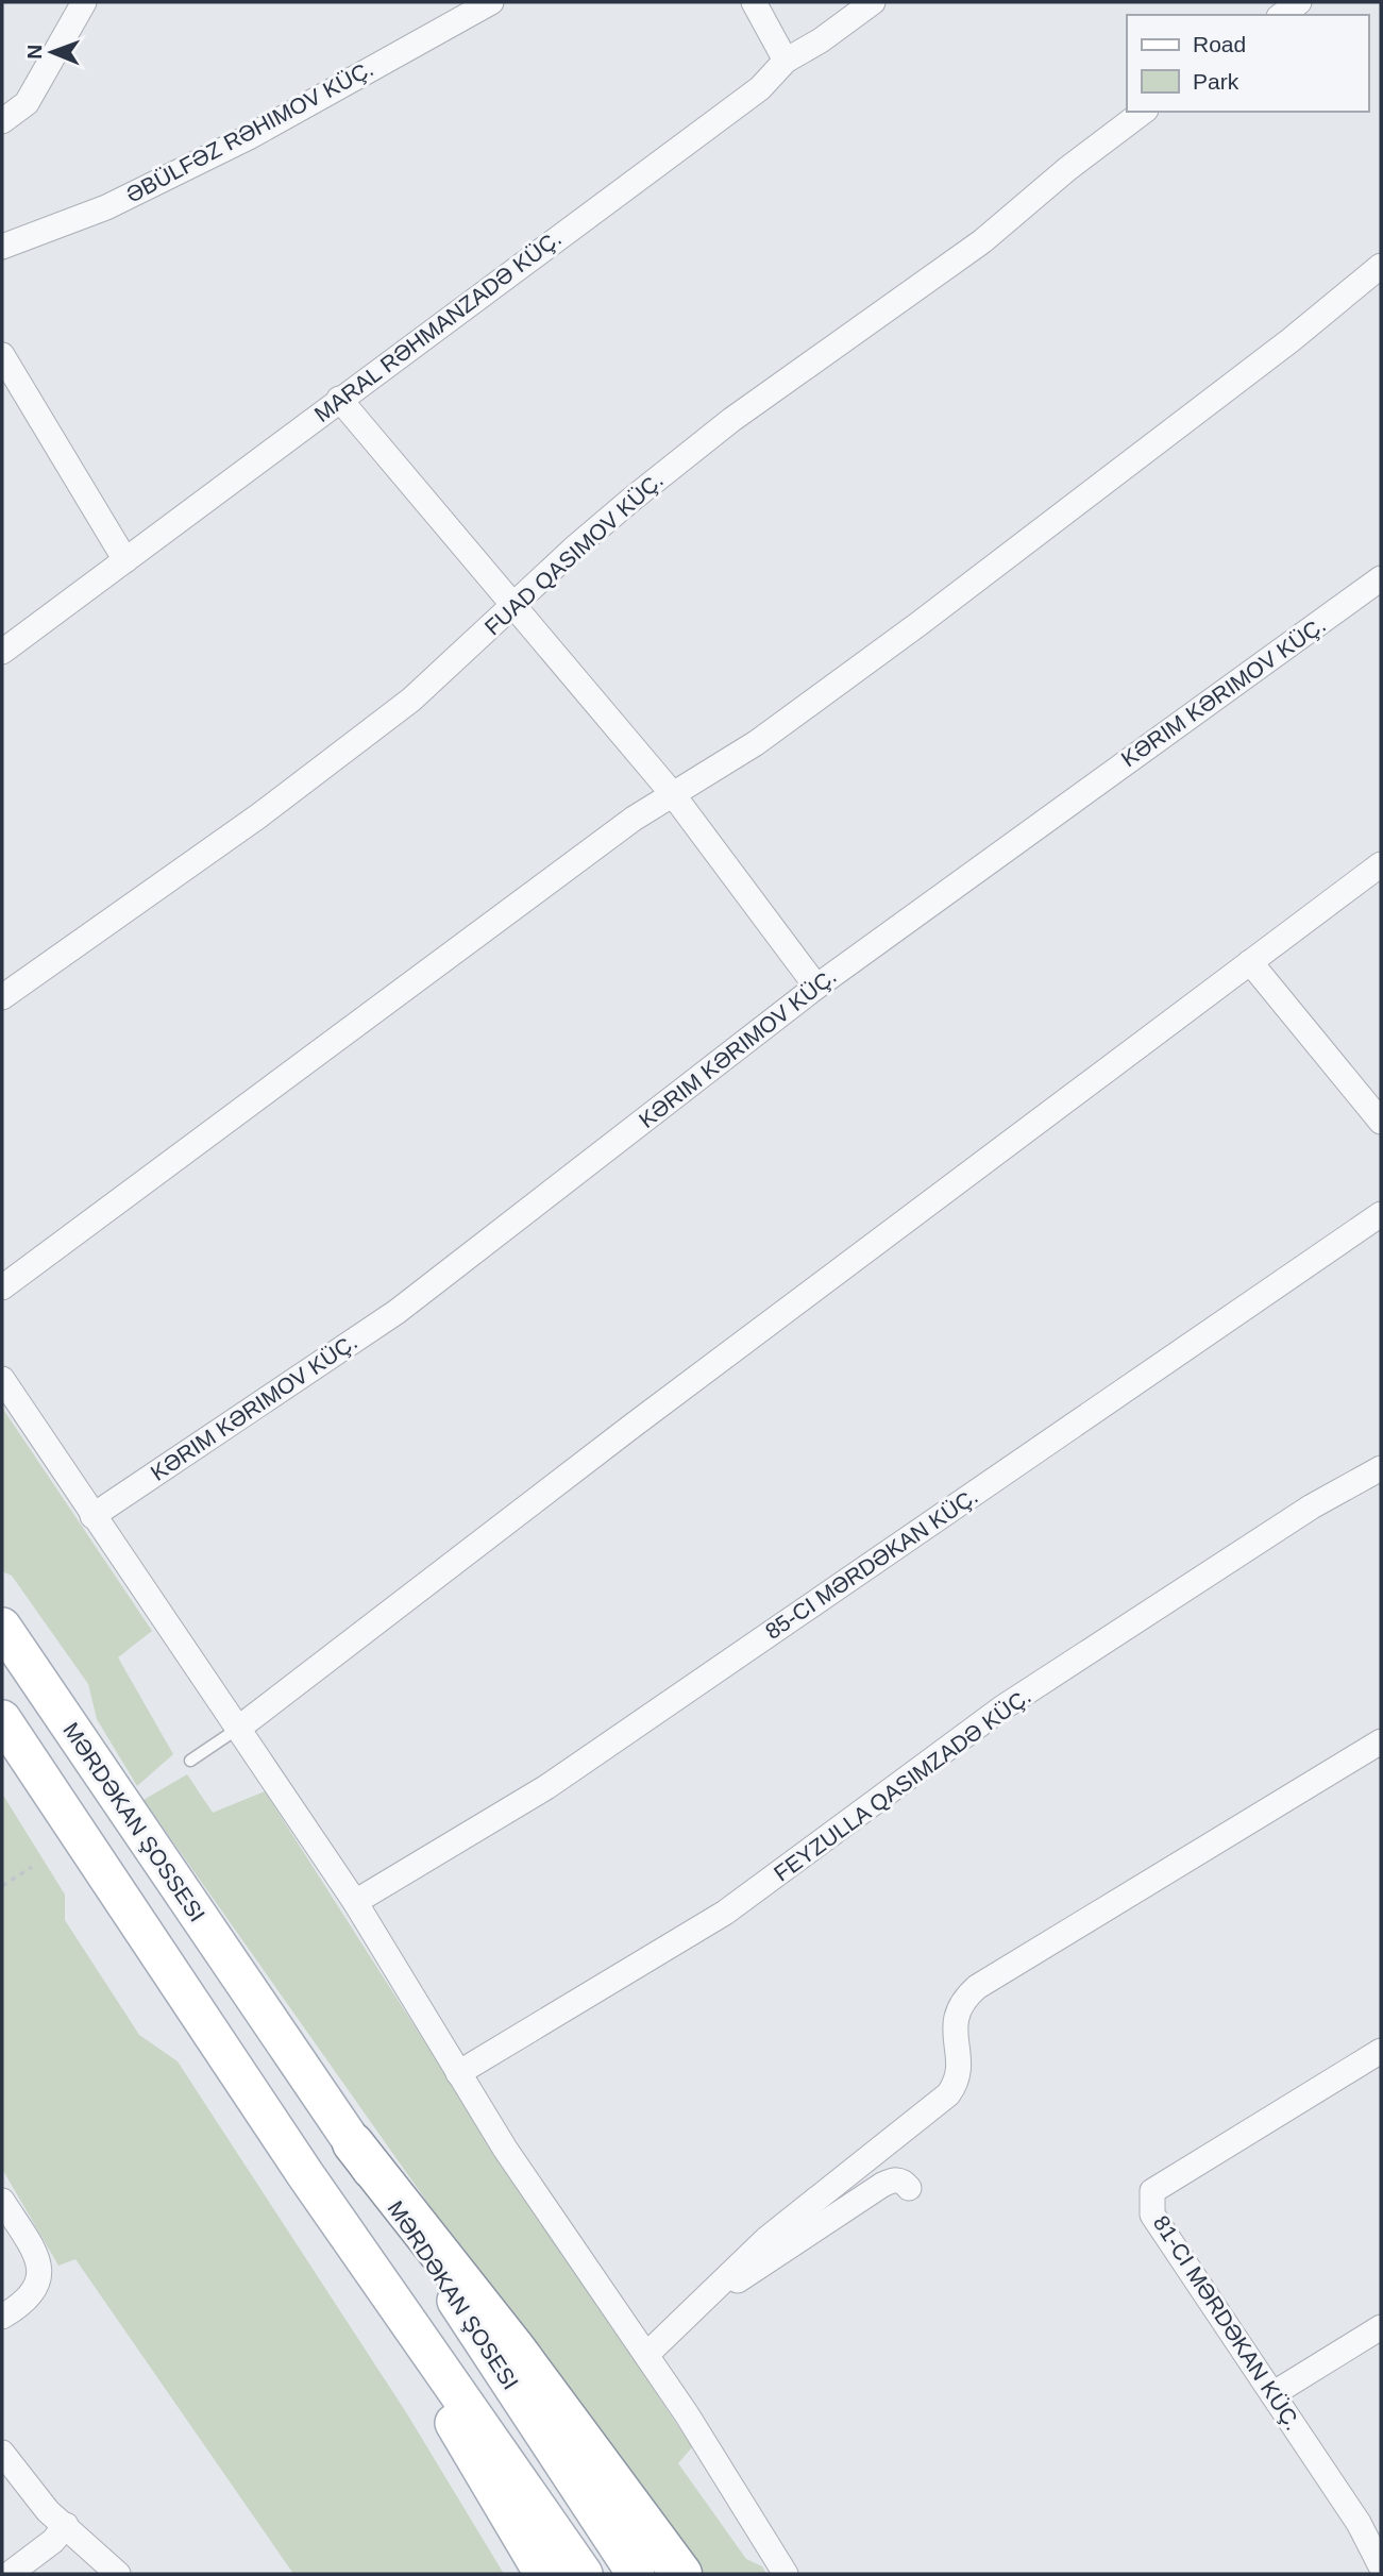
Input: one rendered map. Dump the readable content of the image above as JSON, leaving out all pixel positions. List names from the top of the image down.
{
  "streets": {
    "main road": ["MƏRDƏKAN ŞOSSESI", "MƏRDƏKAN ŞOSESI"],
    "street": [
      "ƏBÜLFƏZ RƏHIMOV KÜÇ.",
      "MARAL RƏHMANZADƏ KÜÇ.",
      "KƏRIM KƏRIMOV KÜÇ.",
      "85-CI MƏRDƏKAN KÜÇ.",
      "81-CI MƏRDƏKAN KÜÇ."
    ]
  },
  "crossings": [
    ["MƏRDƏKAN ŞOSSESI", "MƏRDƏKAN ŞOSESI"]
  ],
  "legend": ["Road", "Park"],
  "north": "left"
}
